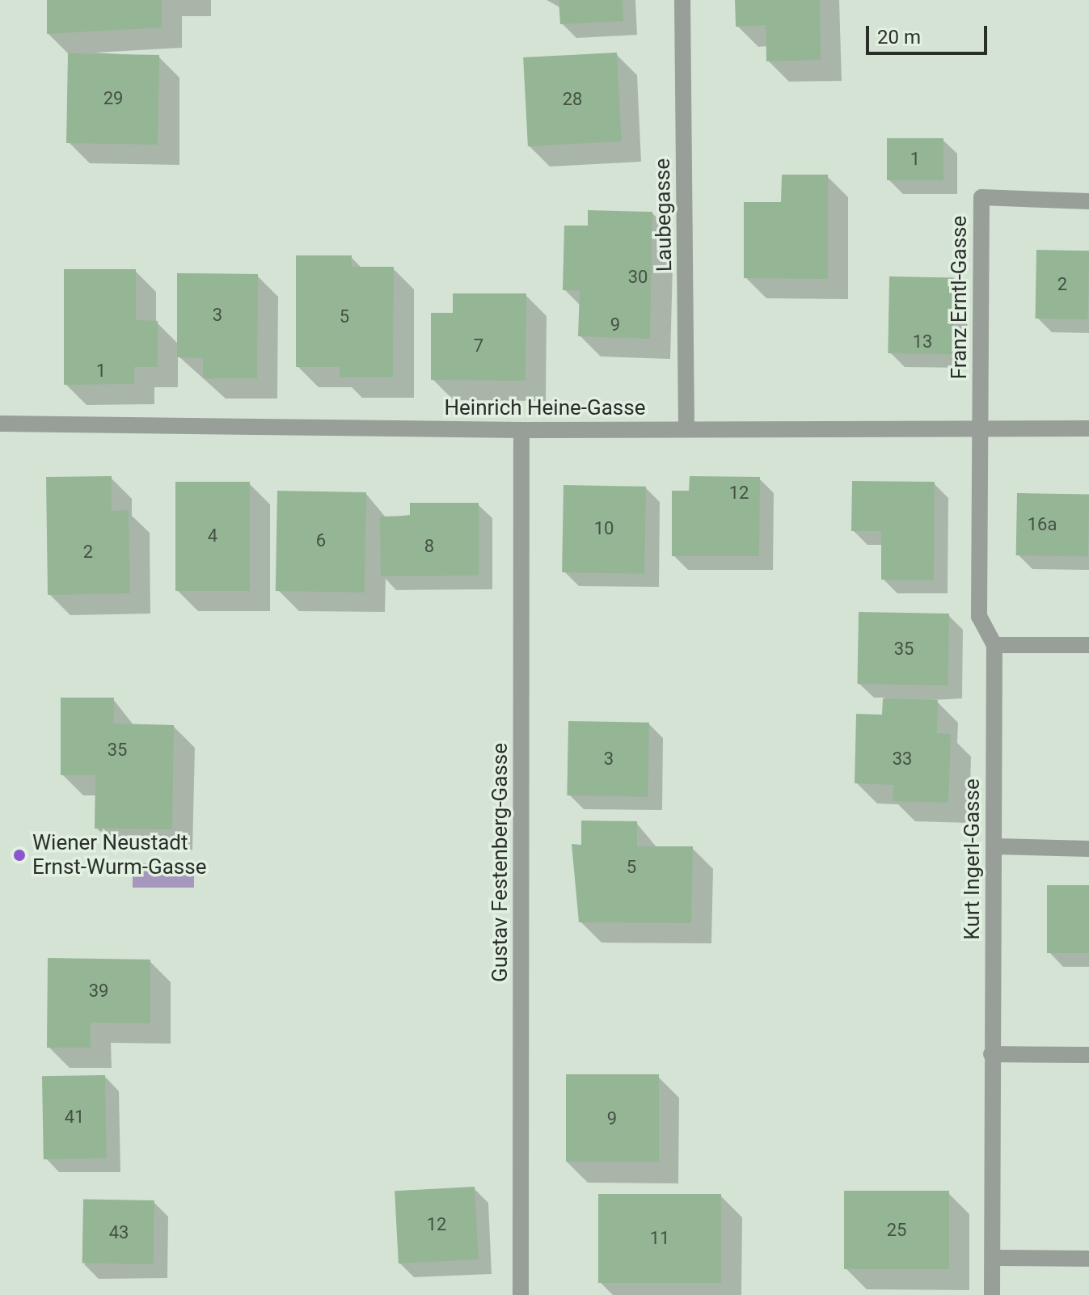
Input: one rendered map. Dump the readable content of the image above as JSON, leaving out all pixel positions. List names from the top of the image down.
{
  "streets": {
    "street": [
      "Laubegasse",
      "Franz Erntl-Gasse",
      "Heinrich Heine-Gasse",
      "Kurt Ingerl-Gasse",
      "Gustav Festenberg-Gasse"
    ]
  },
  "crossings": [
    ["Laubegasse", "Heinrich Heine-Gasse"],
    ["Franz Erntl-Gasse", "Heinrich Heine-Gasse"],
    ["Franz Erntl-Gasse", "Kurt Ingerl-Gasse"],
    ["Heinrich Heine-Gasse", "Kurt Ingerl-Gasse"],
    ["Heinrich Heine-Gasse", "Gustav Festenberg-Gasse"]
  ],
  "places": ["Wiener Neustadt Ernst-Wurm-Gasse"],
  "house_numbers": [
    "29",
    "28",
    "1",
    "30",
    "2",
    "3",
    "5",
    "9",
    "13",
    "7",
    "1",
    "12",
    "16a",
    "10",
    "4",
    "6",
    "8",
    "2",
    "35",
    "35",
    "3",
    "33",
    "5",
    "39",
    "41",
    "9",
    "12",
    "25",
    "43",
    "11"
  ],
  "scale_bar": "20 m"
}
